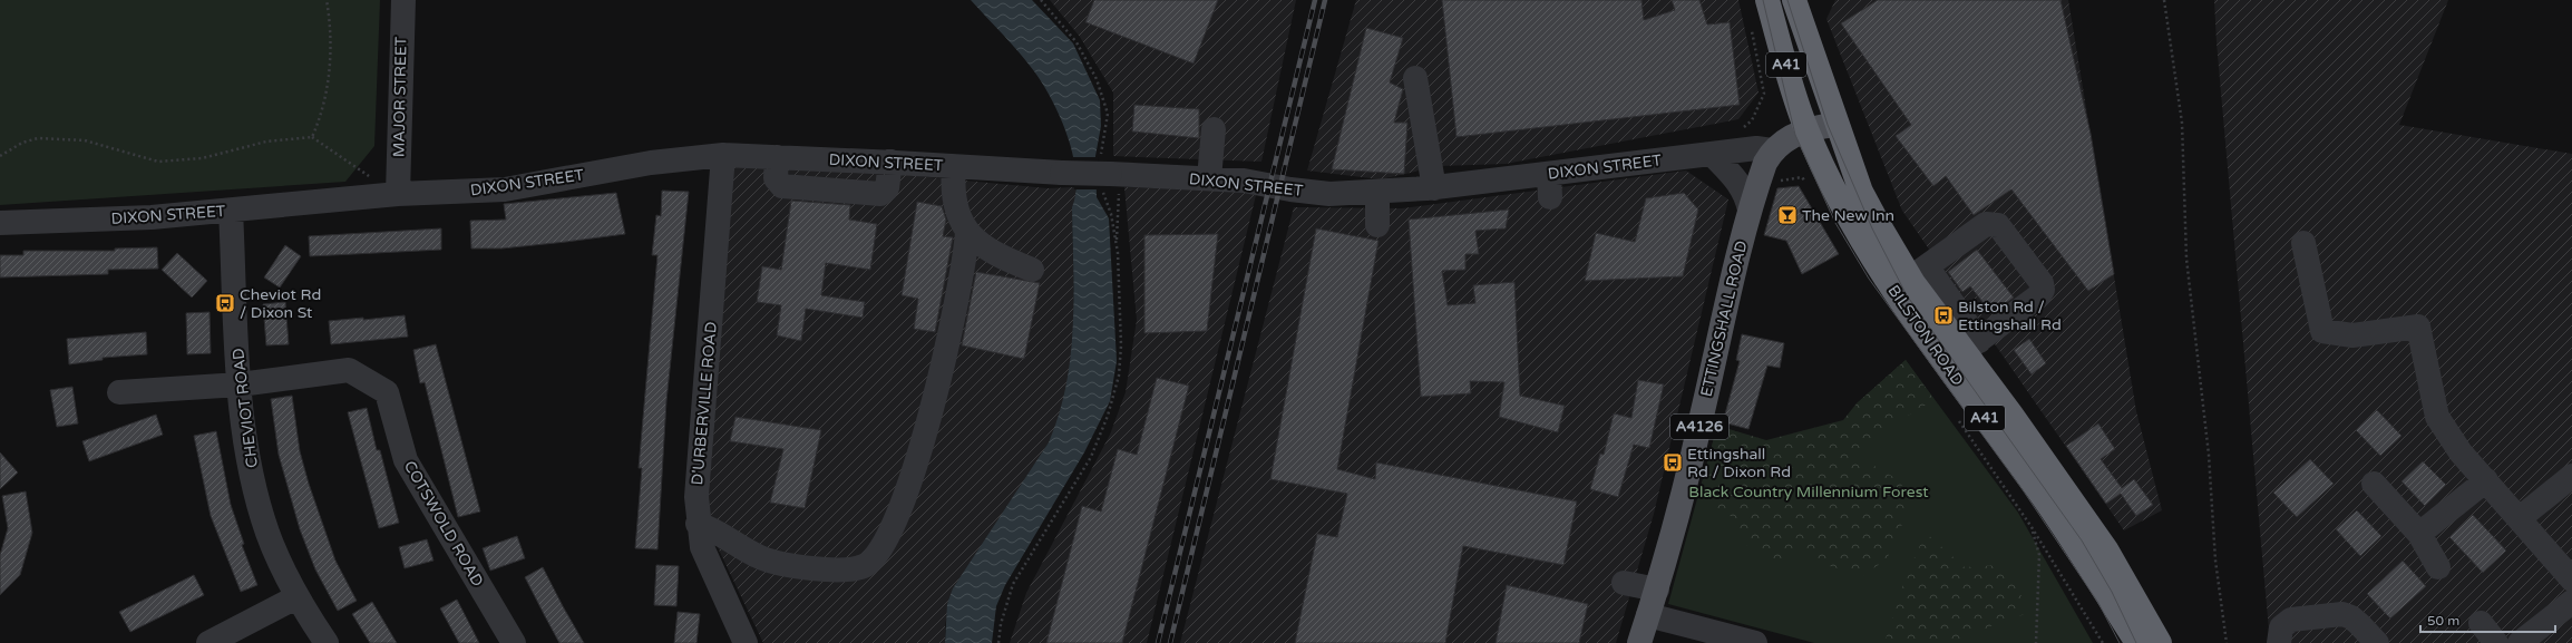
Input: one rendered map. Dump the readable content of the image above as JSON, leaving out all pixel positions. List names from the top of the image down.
{
  "streets": {
    "highway": ["A41", "BILSTON ROAD"],
    "main road": ["ETTINGSHALL ROAD", "A4126"],
    "street": [
      "MAJOR STREET",
      "DIXON STREET",
      "D'URBERVILLE ROAD",
      "CHEVIOT ROAD",
      "COTSWOLD ROAD"
    ]
  },
  "crossings": [
    ["MAJOR STREET", "DIXON STREET"],
    ["DIXON STREET", "ETTINGSHALL ROAD"],
    ["DIXON STREET", "D'URBERVILLE ROAD"],
    ["DIXON STREET", "CHEVIOT ROAD"],
    ["CHEVIOT ROAD", "COTSWOLD ROAD"]
  ],
  "parks": ["Black Country Millennium Forest"],
  "places": {
    "bar": ["The New Inn"],
    "bus stop": ["Cheviot Rd / Dixon St", "Bilston Rd / Ettingshall Rd", "Ettingshall Rd / Dixon Rd"]
  },
  "scale_bar": "50 m"
}
